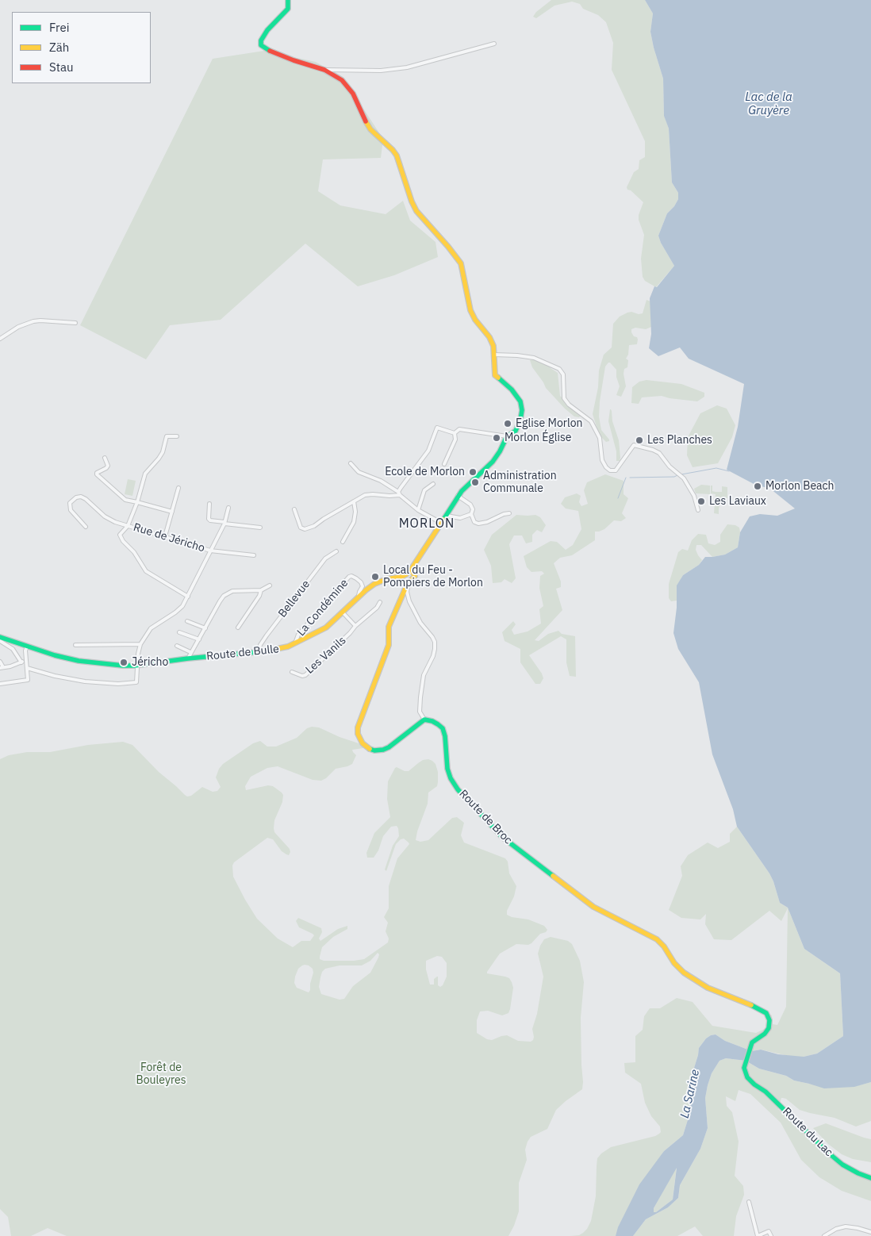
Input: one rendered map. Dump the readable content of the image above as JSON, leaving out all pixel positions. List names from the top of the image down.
{
  "streets": {
    "street": [
      "Rue de Jéricho",
      "Bellevue",
      "La Condémine",
      "Route de Bulle",
      "Les Vanils",
      "Route de Broc",
      "Route du Lac"
    ]
  },
  "crossings": [
    ["Bellevue", "Route de Bulle"],
    ["La Condémine", "Route de Bulle"],
    ["Route de Broc", "Route du Lac"]
  ],
  "districts": ["MORLON"],
  "water": ["Lac de la Gruyère", "La Sarine"],
  "parks": ["Forêt de Bouleyres"],
  "places": [
    "Eglise Morlon",
    "Morlon Église",
    "Les Planches",
    "Ecole de Morlon",
    "Administration Communale",
    "Morlon Beach",
    "Les Laviaux",
    "Local du Feu - Pompiers de Morlon",
    "Jéricho"
  ],
  "legend": ["Frei", "Zäh", "Stau"]
}
